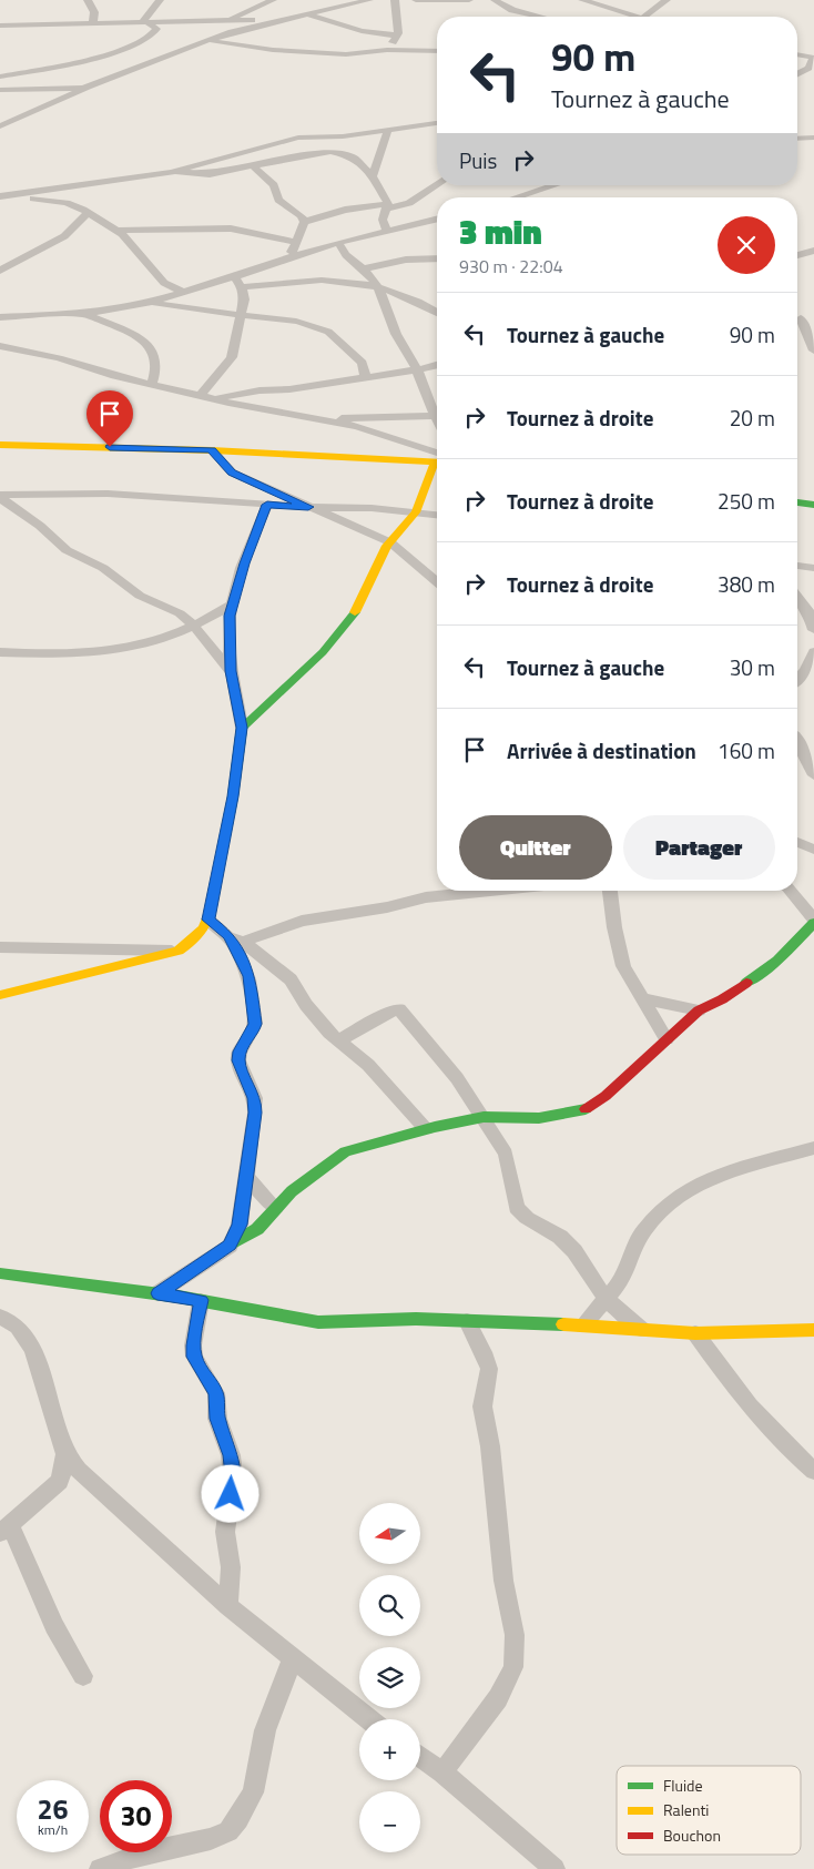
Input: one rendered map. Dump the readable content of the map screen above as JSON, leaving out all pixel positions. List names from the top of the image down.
{
  "legend": ["Fluide", "Ralenti", "Bouchon"],
  "north": "left",
  "page": {
    "turn": ["90 m", "Tournez à gauche"],
    "then": "Puis",
    "heading": ["3 min", "930 m · 22:04"],
    "list": [
      {
        "name": "Tournez à gauche",
        "value": "90 m"
      },
      {
        "name": "Tournez à droite",
        "value": "20 m"
      },
      {
        "name": "Tournez à droite",
        "value": "250 m"
      },
      {
        "name": "Tournez à droite",
        "value": "380 m"
      },
      {
        "name": "Tournez à gauche",
        "value": "30 m"
      },
      {
        "name": "Arrivée à destination",
        "value": "160 m"
      }
    ],
    "buttons": ["Quitter", "Partager"],
    "map_buttons": ["+", "−"],
    "speed": "26 km/h",
    "limit": "30"
  }
}
